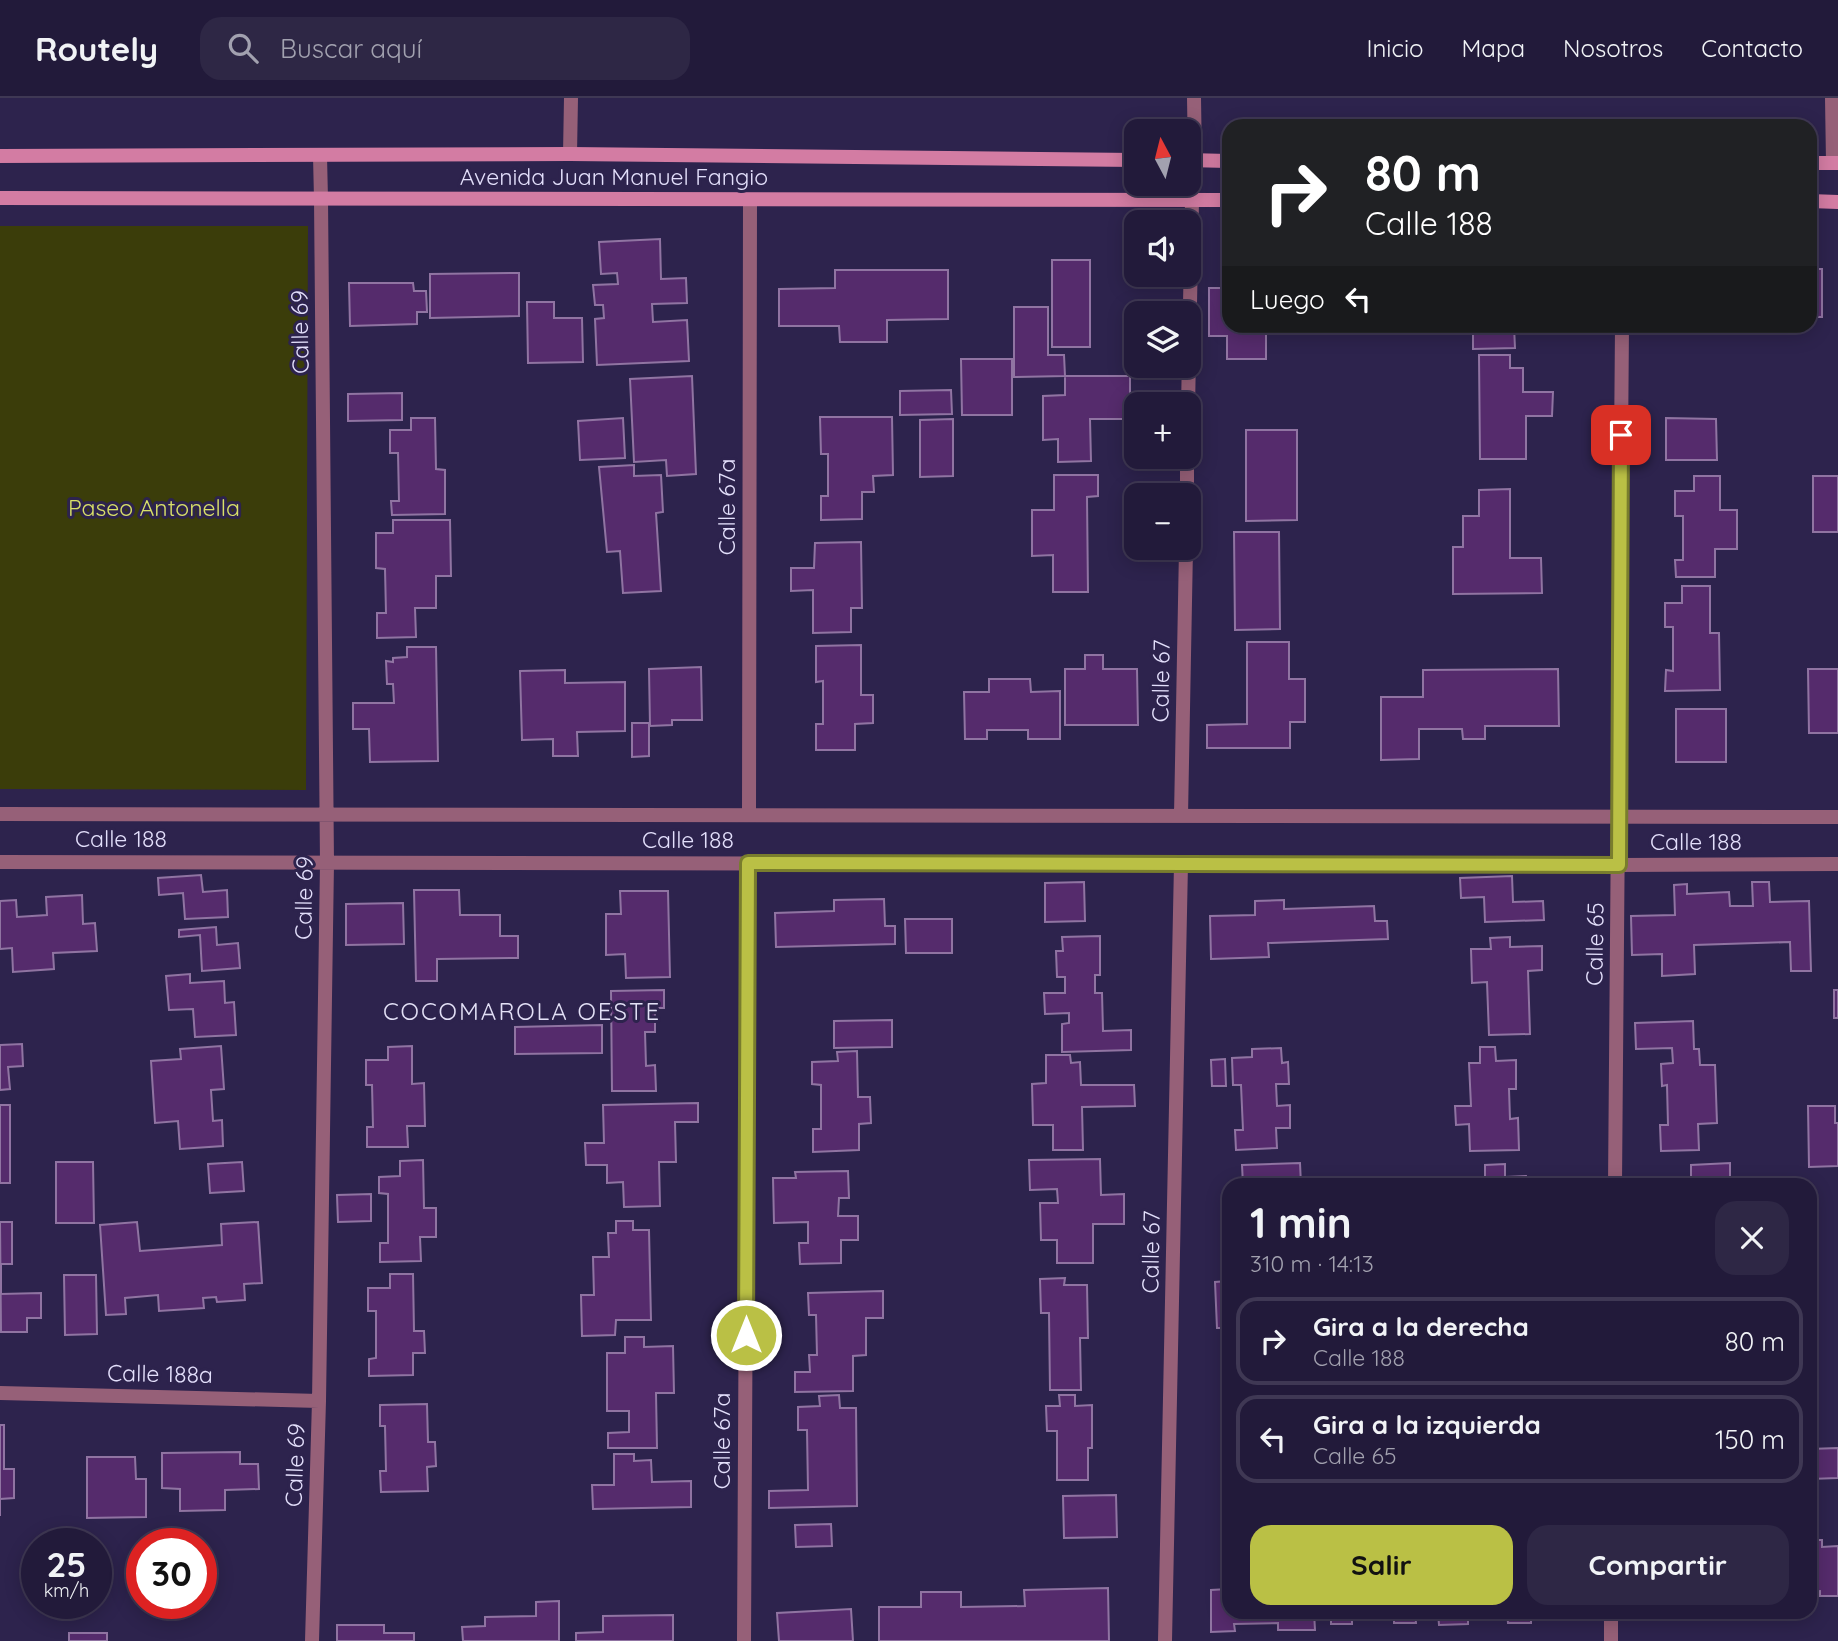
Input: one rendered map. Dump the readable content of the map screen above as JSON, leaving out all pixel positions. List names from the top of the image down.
{
  "streets": {
    "main road": ["Avenida Juan Manuel Fangio"],
    "street": [
      "Calle 69",
      "Calle 67a",
      "Calle 67",
      "Calle 188",
      "Calle 65",
      "Calle 188a"
    ]
  },
  "crossings": [
    ["Avenida Juan Manuel Fangio", "Calle 69"],
    ["Avenida Juan Manuel Fangio", "Calle 67a"],
    ["Calle 69", "Calle 188"],
    ["Calle 69", "Calle 188a"],
    ["Calle 67a", "Calle 188"],
    ["Calle 67", "Calle 188"],
    ["Calle 188", "Calle 65"]
  ],
  "districts": ["COCOMAROLA OESTE"],
  "parks": ["Paseo Antonella"],
  "north": "top",
  "page": {
    "header": "Routely",
    "search": "Buscar aquí",
    "nav": [
      "Inicio",
      "Mapa",
      "Nosotros",
      "Contacto"
    ],
    "map_buttons": ["+", "−"],
    "turn": ["80 m", "Calle 188"],
    "then": "Luego",
    "heading": ["1 min", "310 m · 14:13"],
    "list": [
      {
        "name": "Gira a la derecha",
        "note": "Calle 188",
        "value": "80 m"
      },
      {
        "name": "Gira a la izquierda",
        "note": "Calle 65",
        "value": "150 m"
      }
    ],
    "buttons": ["Salir", "Compartir"],
    "speed": "25 km/h",
    "limit": "30"
  }
}
